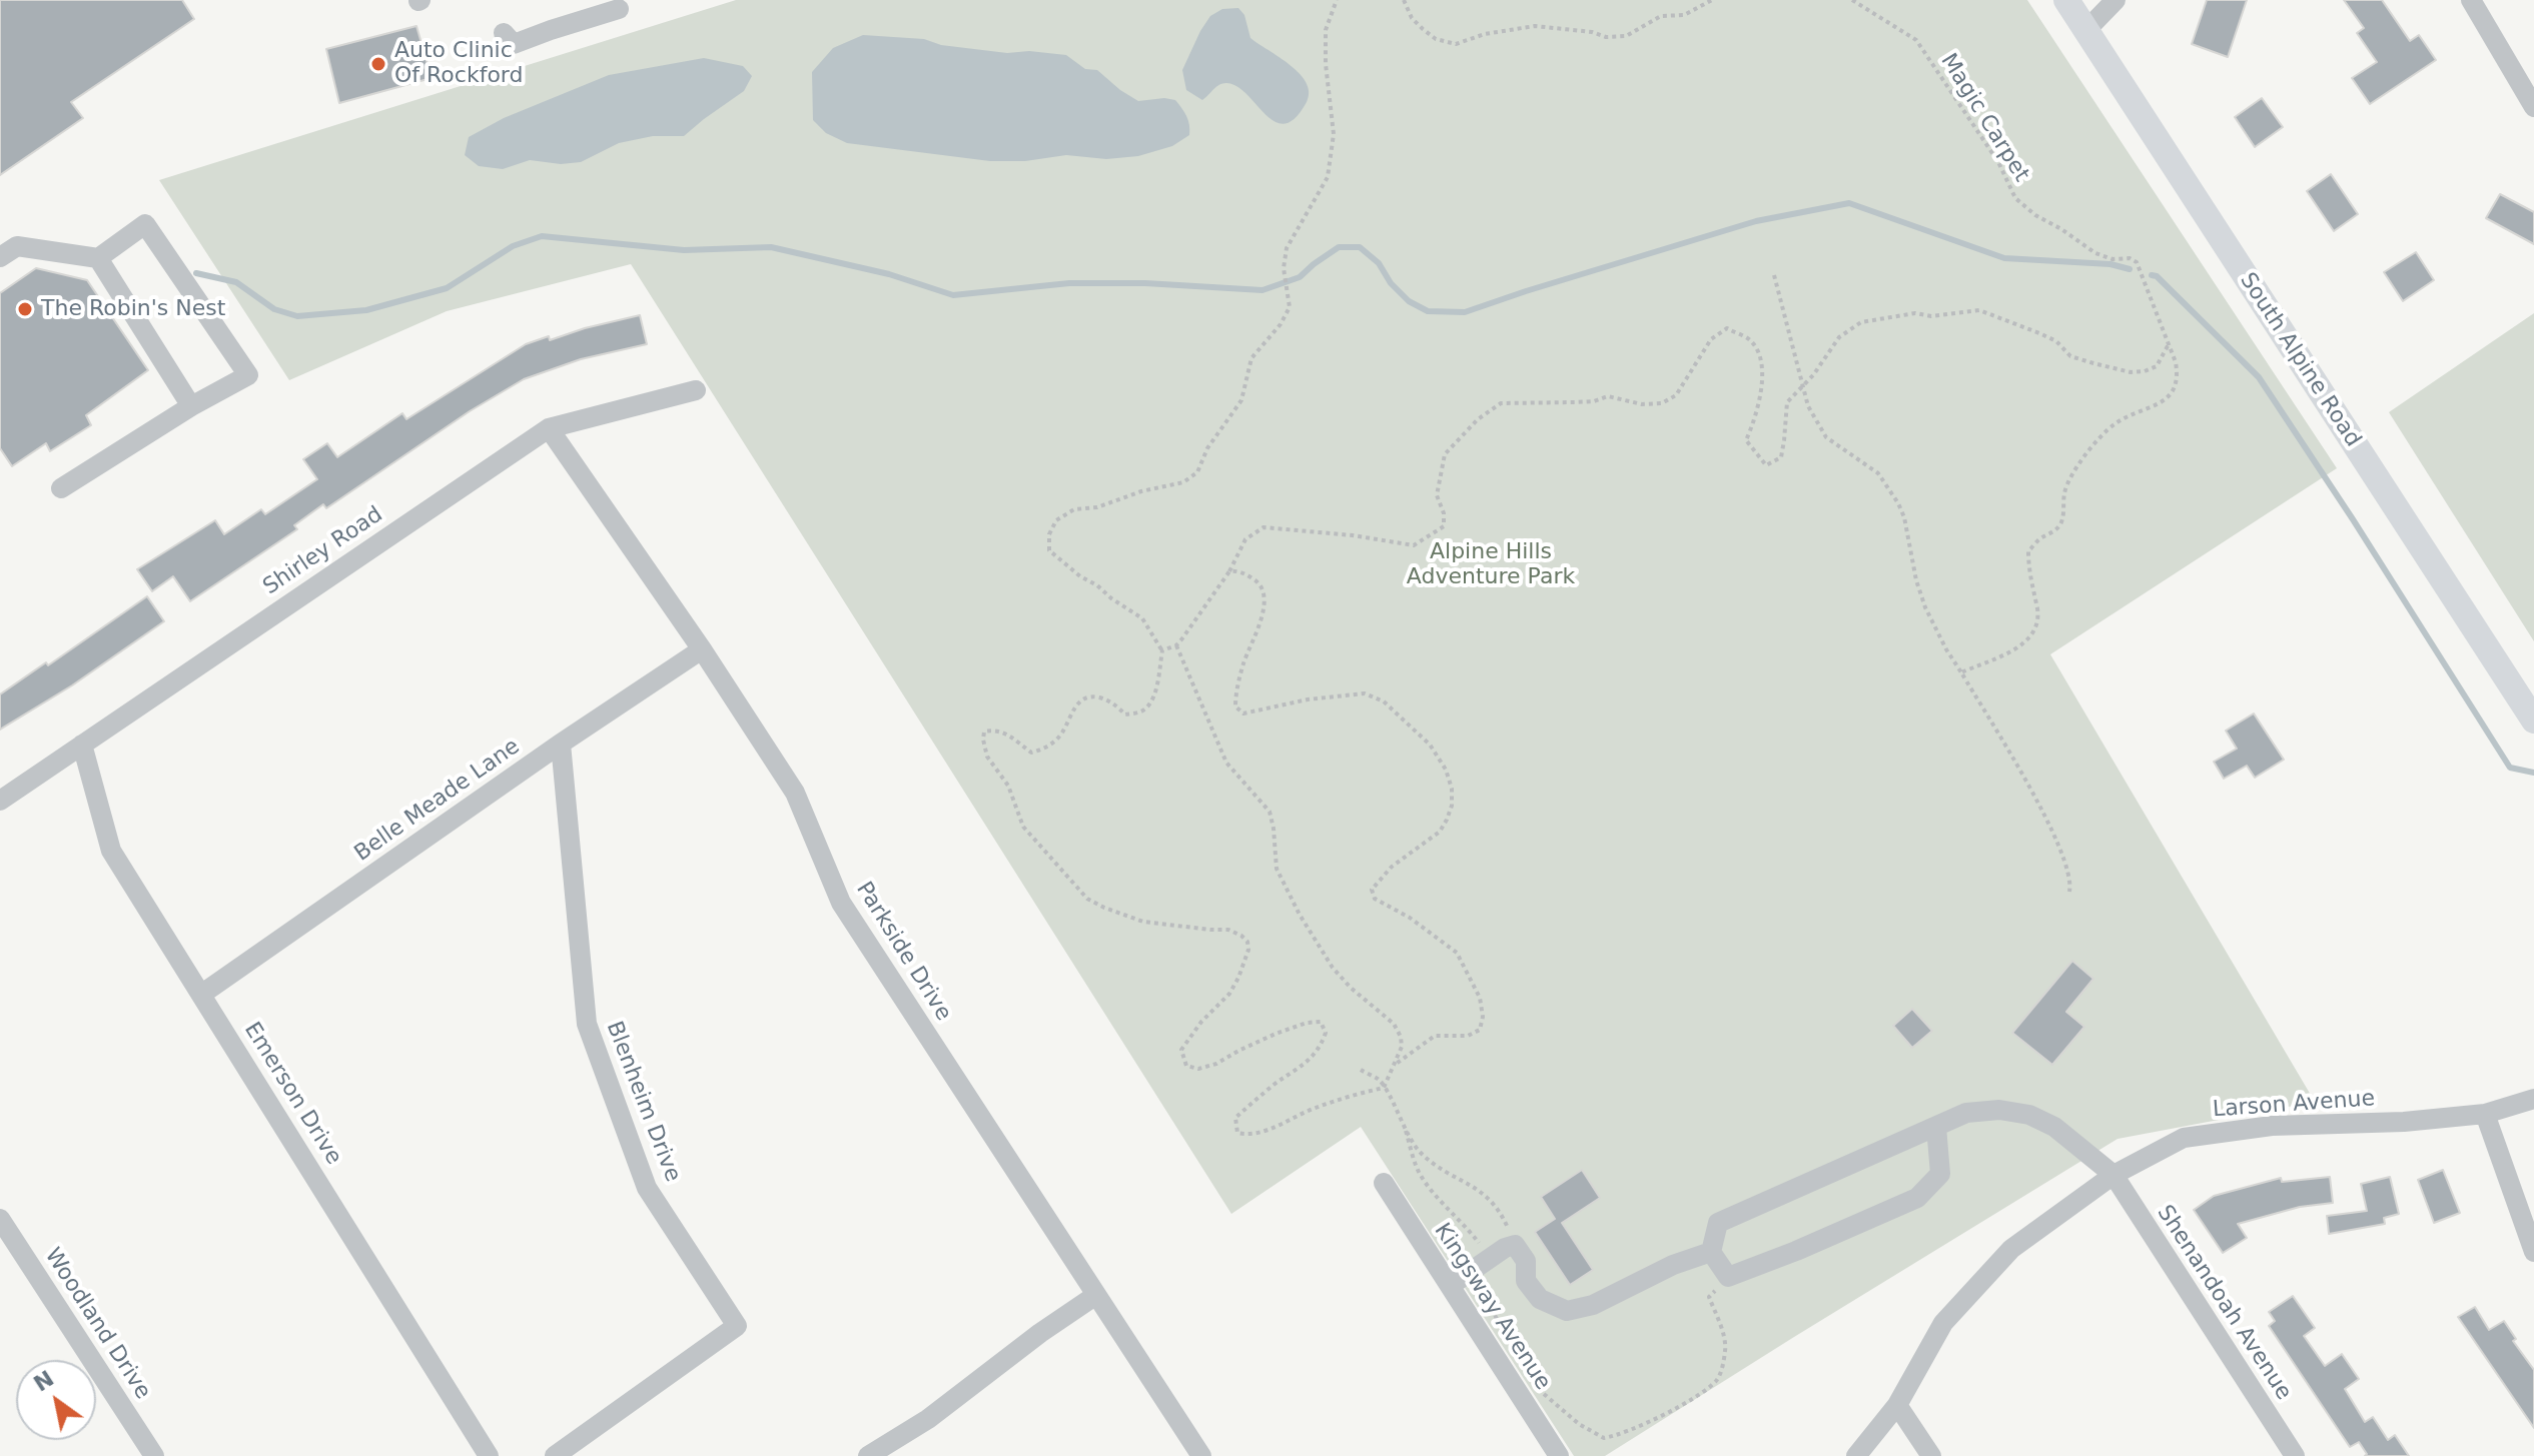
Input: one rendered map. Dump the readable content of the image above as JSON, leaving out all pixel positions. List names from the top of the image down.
{
  "streets": {
    "main road": ["South Alpine Road"],
    "street": [
      "Shirley Road",
      "Belle Meade Lane",
      "Parkside Drive",
      "Emerson Drive",
      "Blenheim Drive",
      "Larson Avenue",
      "Shenandoah Avenue",
      "Kingsway Avenue",
      "Woodland Drive"
    ],
    "path": ["Magic Carpet"]
  },
  "crossings": [
    ["Shirley Road", "Parkside Drive"],
    ["Shirley Road", "Emerson Drive"],
    ["Belle Meade Lane", "Parkside Drive"],
    ["Belle Meade Lane", "Emerson Drive"],
    ["Belle Meade Lane", "Blenheim Drive"],
    ["Larson Avenue", "Shenandoah Avenue"]
  ],
  "parks": ["Alpine Hills Adventure Park"],
  "places": ["Auto Clinic Of Rockford", "The Robin's Nest"],
  "north": "top left"
}
